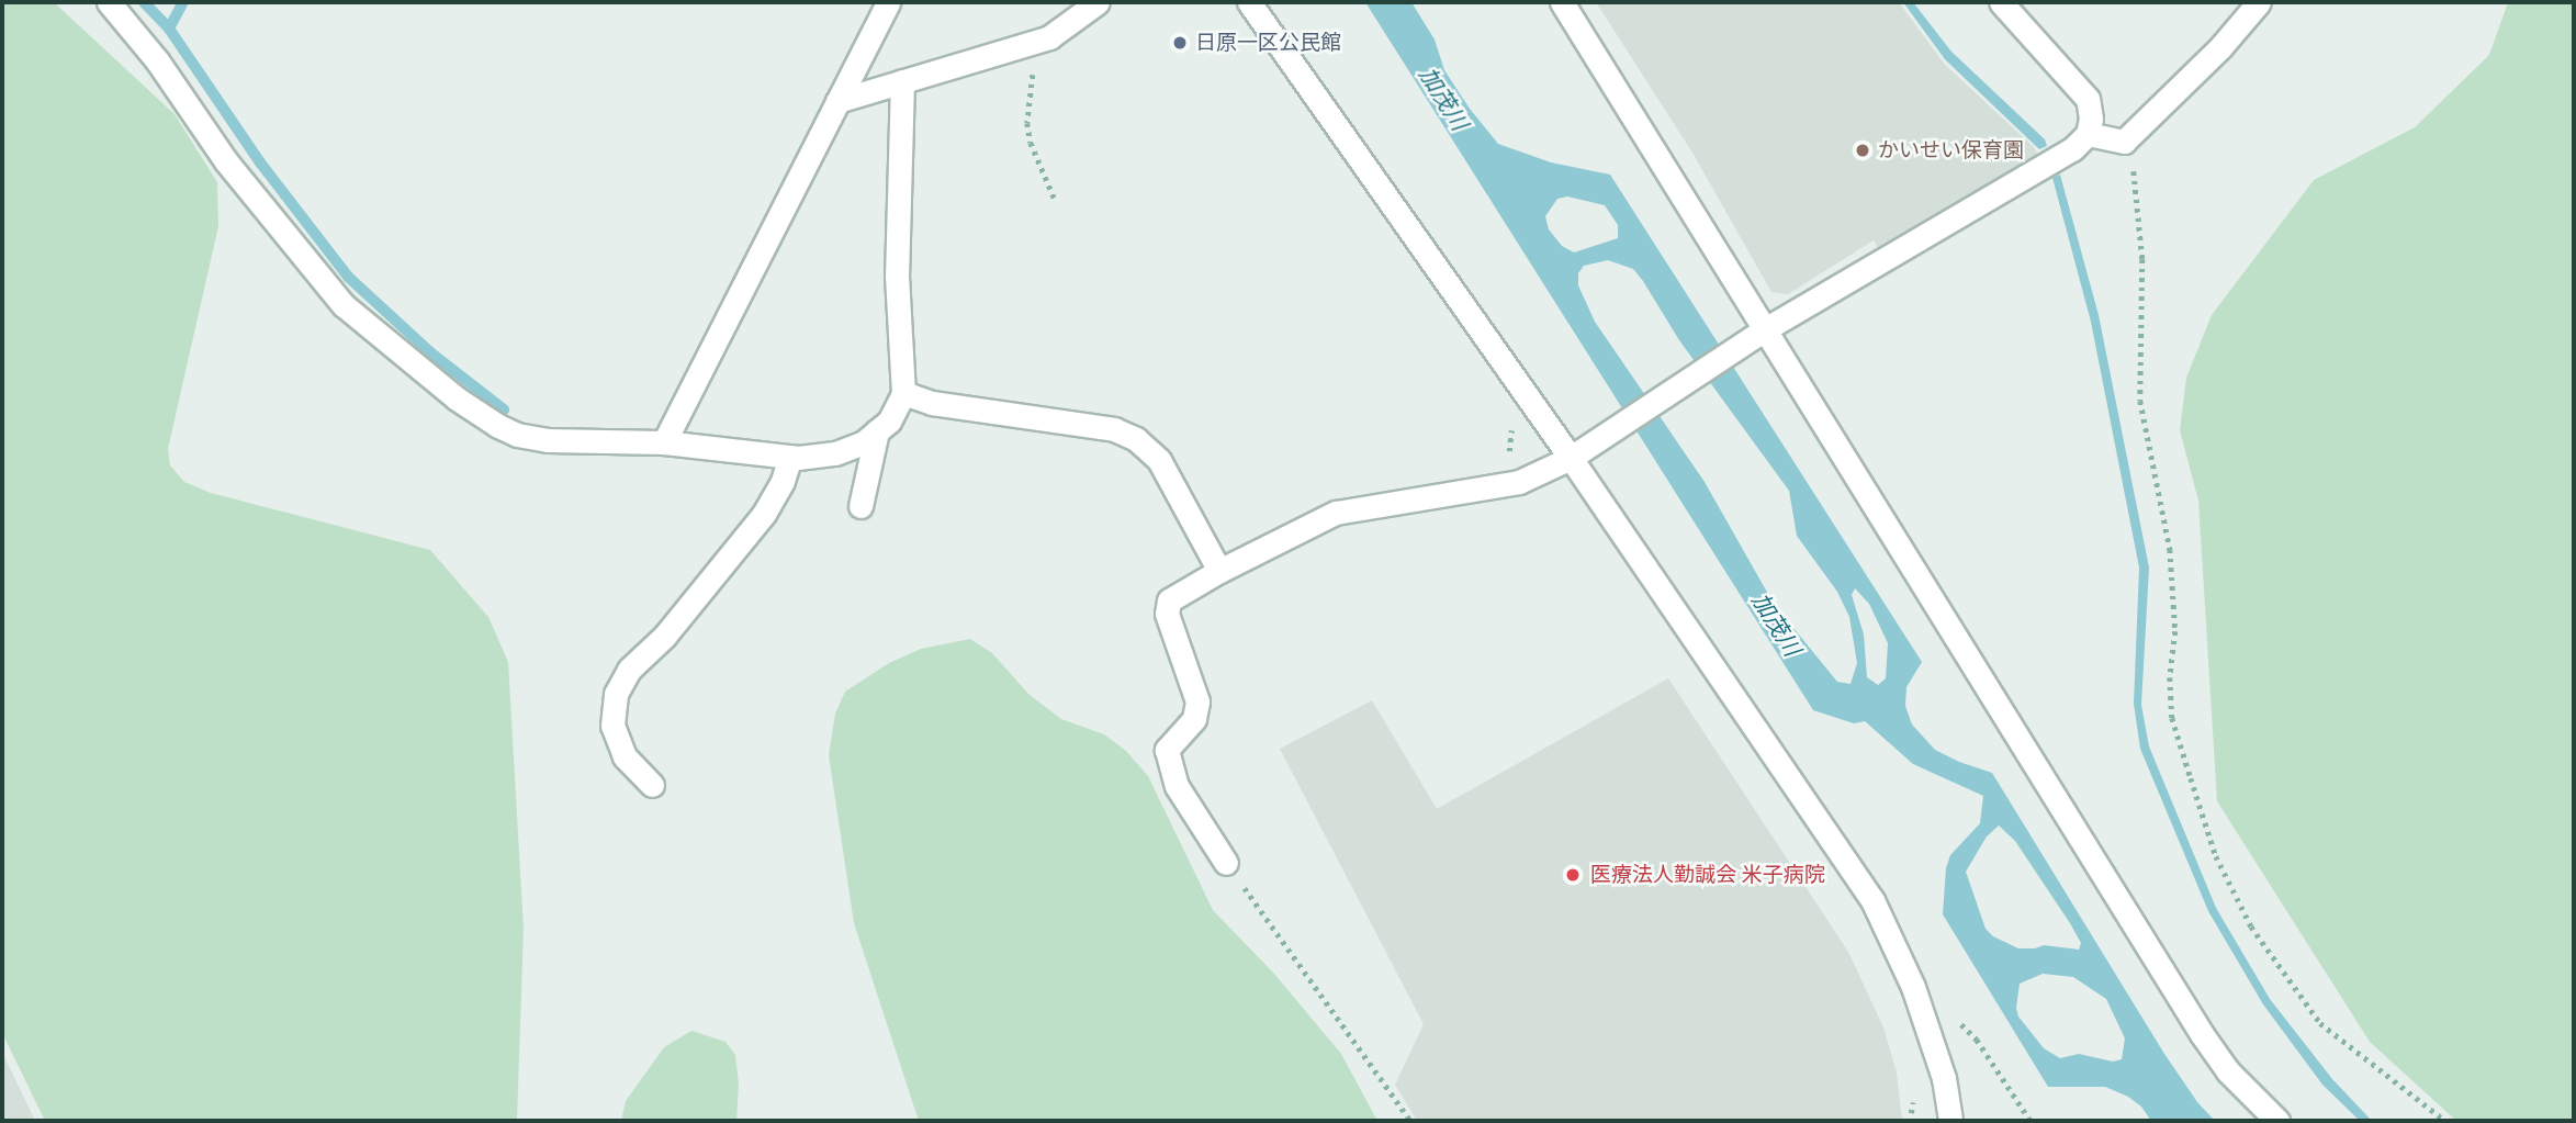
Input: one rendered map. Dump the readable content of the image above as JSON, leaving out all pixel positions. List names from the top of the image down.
{
  "water": ["加茂川"],
  "places": ["日原一区公民館", "かいせい保育園", "医療法人勤誠会 米子病院"]
}
